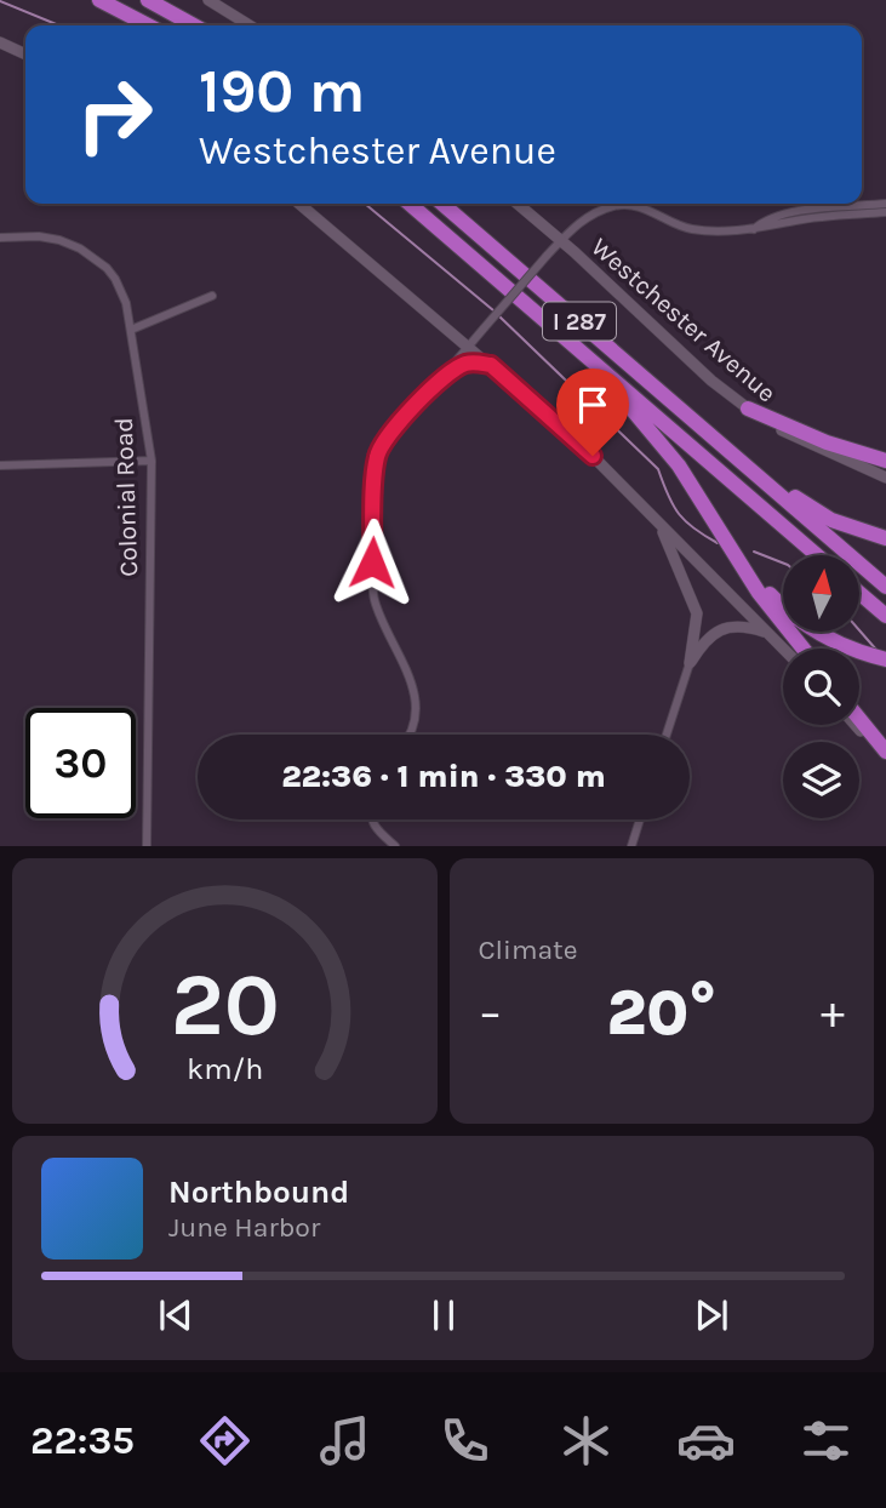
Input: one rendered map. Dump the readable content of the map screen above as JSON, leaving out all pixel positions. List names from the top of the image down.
{
  "streets": {
    "highway": ["I 287"],
    "main road": ["Westchester Avenue"],
    "street": ["Colonial Road"]
  },
  "north": "top",
  "page": {
    "turn": ["190 m", "Westchester Avenue"],
    "limit": "30",
    "trip": "22:36 · 1 min · 330 m",
    "tile": "Climate",
    "heat": ["−", "20°", "+"],
    "song": ["Northbound", "June Harbor"],
    "tabs": "22:35",
    "gauge": ["20", "km/h"]
  }
}
